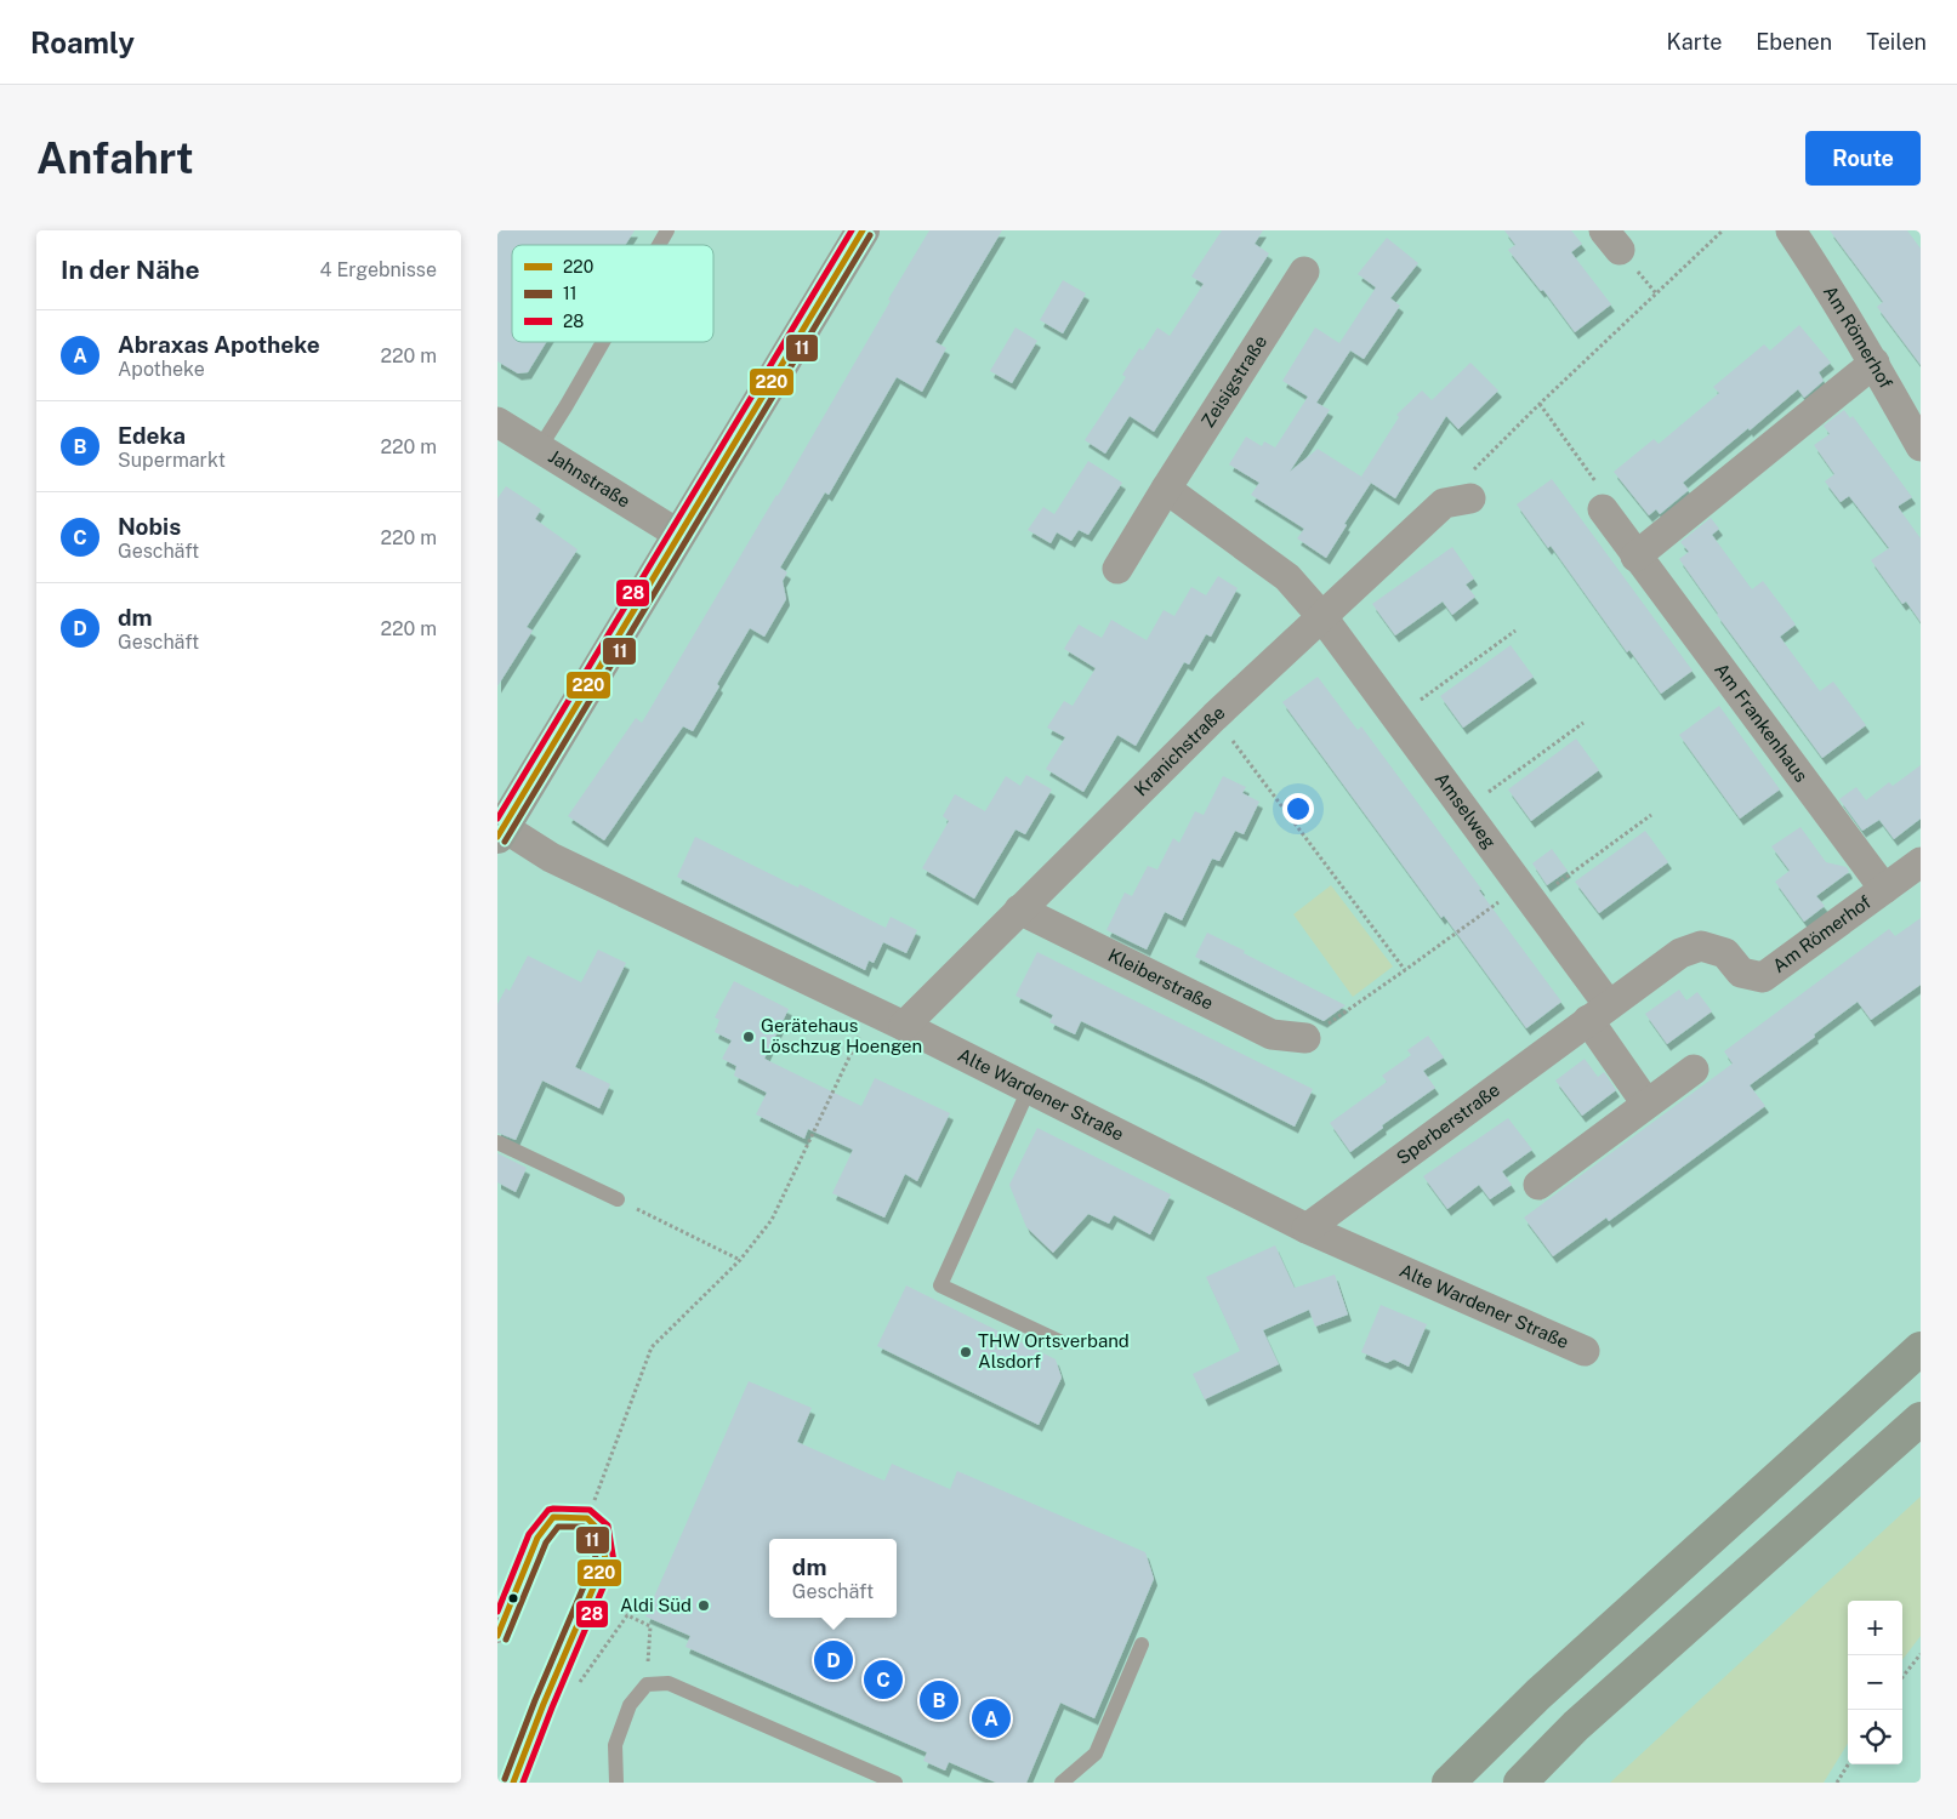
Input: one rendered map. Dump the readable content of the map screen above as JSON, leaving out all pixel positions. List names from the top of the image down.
{
  "streets": {
    "street": [
      "Am Römerhof",
      "Zeisigstraße",
      "Jahnstraße",
      "Am Frankenhaus",
      "Kranichstraße",
      "Amselweg",
      "Kleiberstraße",
      "Alte Wardener Straße",
      "Sperberstraße"
    ]
  },
  "crossings": [
    ["Am Römerhof", "Am Frankenhaus"],
    ["Am Römerhof", "Sperberstraße"],
    ["Kranichstraße", "Amselweg"],
    ["Kranichstraße", "Kleiberstraße"],
    ["Kranichstraße", "Alte Wardener Straße"],
    ["Amselweg", "Sperberstraße"],
    ["Alte Wardener Straße", "Sperberstraße"]
  ],
  "places": ["Gerätehaus Löschzug Hoengen", "THW Ortsverband Alsdorf", "Aldi Süd"],
  "lines": ["transit line 220", "transit line 28", "transit line 11"],
  "legend": ["220", "11", "28"],
  "page": {
    "header": "Roamly",
    "nav": ["Karte", "Ebenen", "Teilen"],
    "buttons": "Route",
    "title": "Anfahrt",
    "heading": ["In der Nähe", "4 Ergebnisse"],
    "list": [
      {
        "mark": "A",
        "name": "Abraxas Apotheke",
        "note": "Apotheke",
        "value": "220 m"
      },
      {
        "mark": "B",
        "name": "Edeka",
        "note": "Supermarkt",
        "value": "220 m"
      },
      {
        "mark": "C",
        "name": "Nobis",
        "note": "Geschäft",
        "value": "220 m"
      },
      {
        "mark": "D",
        "name": "dm",
        "note": "Geschäft",
        "value": "220 m"
      }
    ],
    "popup": ["dm", "Geschäft"],
    "map_buttons": ["+", "−"],
    "pins": [
      "D",
      "C",
      "B",
      "A"
    ]
  }
}
